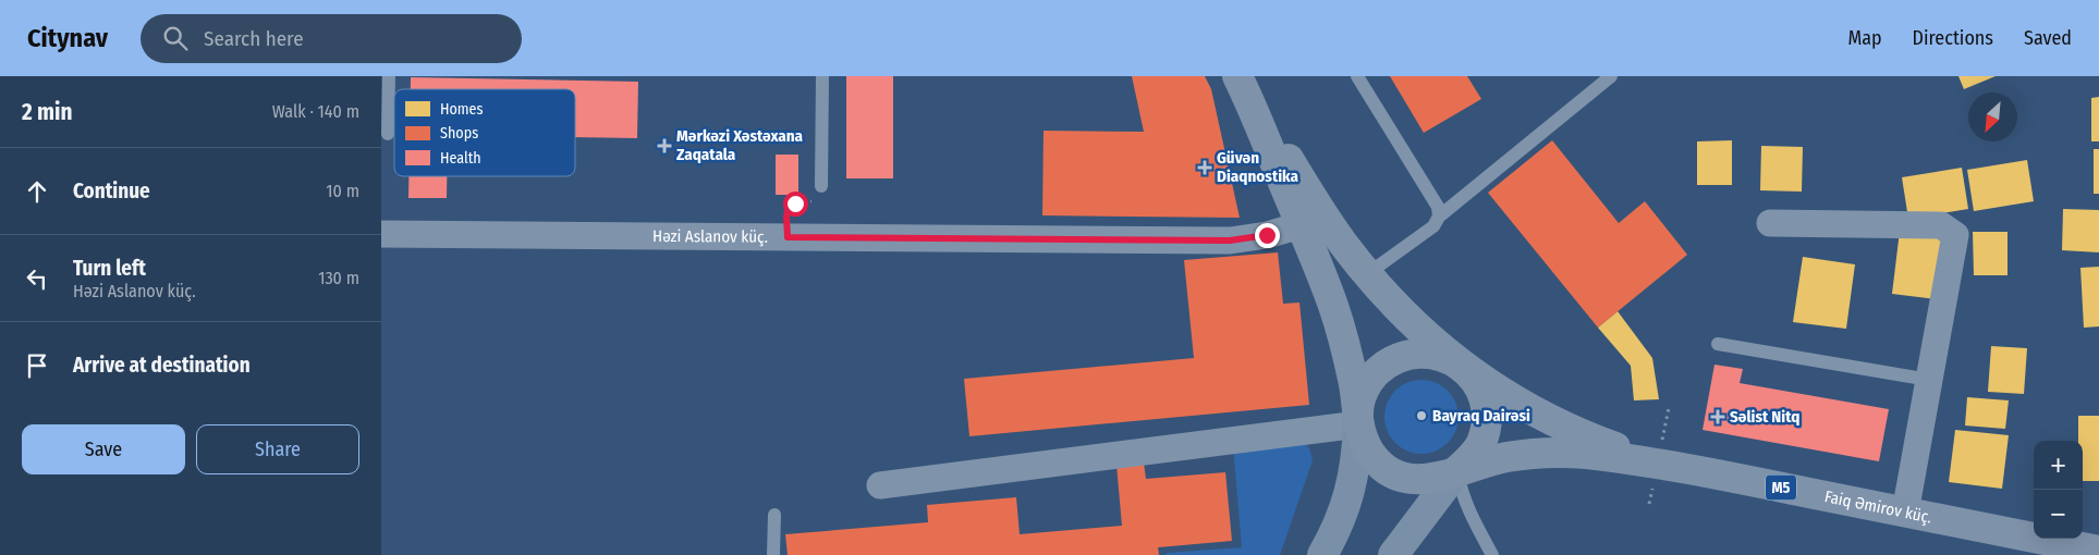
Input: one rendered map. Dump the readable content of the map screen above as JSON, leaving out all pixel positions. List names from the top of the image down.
{
  "streets": {
    "highway": ["M5", "Faiq Əmirov küç."],
    "street": ["Həzi Aslanov küç."]
  },
  "places": {
    "health": ["Mərkəzi Xəstəxana Zaqatala", "Güvən Diaqnostika", "Səlist Nitq"],
    "other": ["Bayraq Dairəsi"]
  },
  "legend": ["Homes", "Shops", "Health"],
  "north": "bottom left",
  "page": {
    "header": "Citynav",
    "search": "Search here",
    "nav": ["Map", "Directions", "Saved"],
    "heading": ["2 min", "Walk · 140 m"],
    "list": [
      ["Continue", "10 m"],
      ["Turn left", "Həzi Aslanov küç.", "130 m"],
      "Arrive at destination"
    ],
    "buttons": ["Save", "Share"],
    "map_buttons": ["+", "−"]
  }
}
